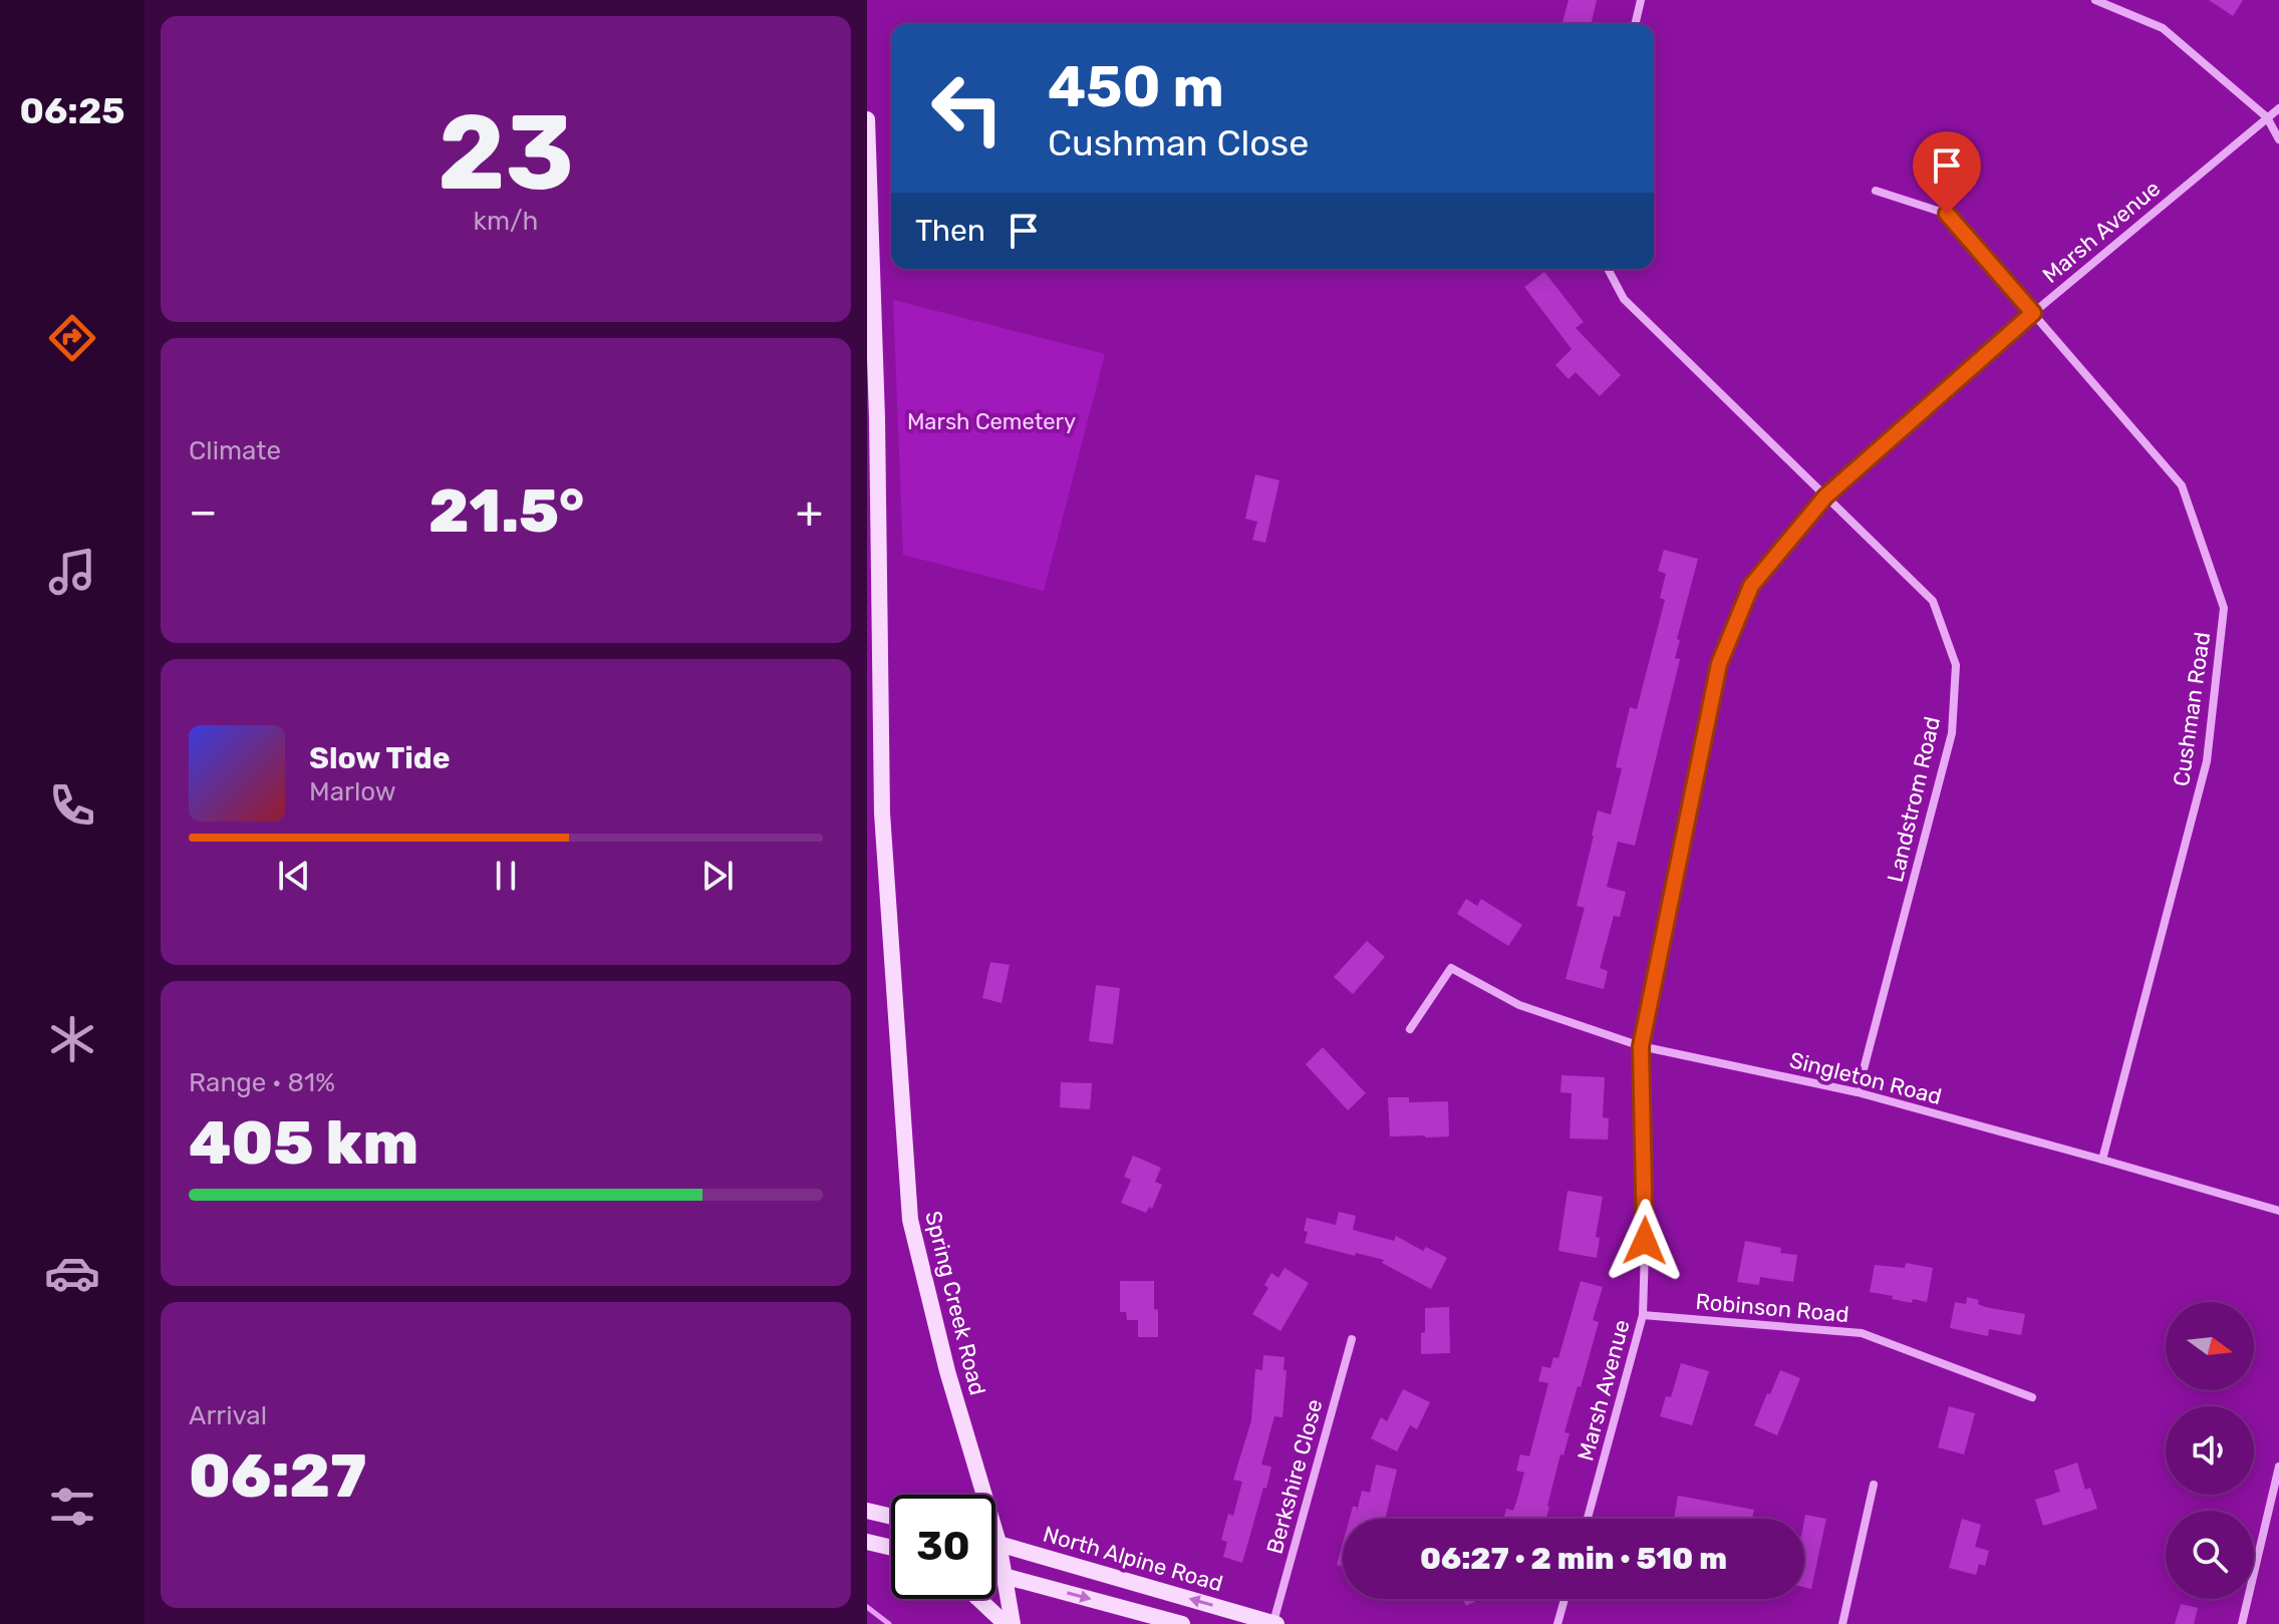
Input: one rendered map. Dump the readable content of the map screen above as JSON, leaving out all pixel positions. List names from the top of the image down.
{
  "streets": {
    "main road": ["Spring Creek Road", "North Alpine Road"],
    "street": [
      "Marsh Avenue",
      "Cushman Road",
      "Landstrom Road",
      "Singleton Road",
      "Robinson Road",
      "Berkshire Close"
    ]
  },
  "crossings": [
    ["Marsh Avenue", "Cushman Road"],
    ["Marsh Avenue", "Landstrom Road"],
    ["Marsh Avenue", "Singleton Road"],
    ["Marsh Avenue", "Robinson Road"],
    ["Cushman Road", "Singleton Road"],
    ["Landstrom Road", "Singleton Road"],
    ["Spring Creek Road", "North Alpine Road"],
    ["Berkshire Close", "North Alpine Road"]
  ],
  "parks": ["Marsh Cemetery"],
  "north": "right",
  "page": {
    "tabs": "06:25",
    "tile": [
      ["23", "km/h"],
      "Climate",
      ["Range · 81%", "405 km"],
      ["Arrival", "06:27"]
    ],
    "turn": ["450 m", "Cushman Close"],
    "then": "Then",
    "heat": ["−", "21.5°", "+"],
    "song": ["Slow Tide", "Marlow"],
    "limit": "30",
    "trip": "06:27 · 2 min · 510 m"
  }
}
